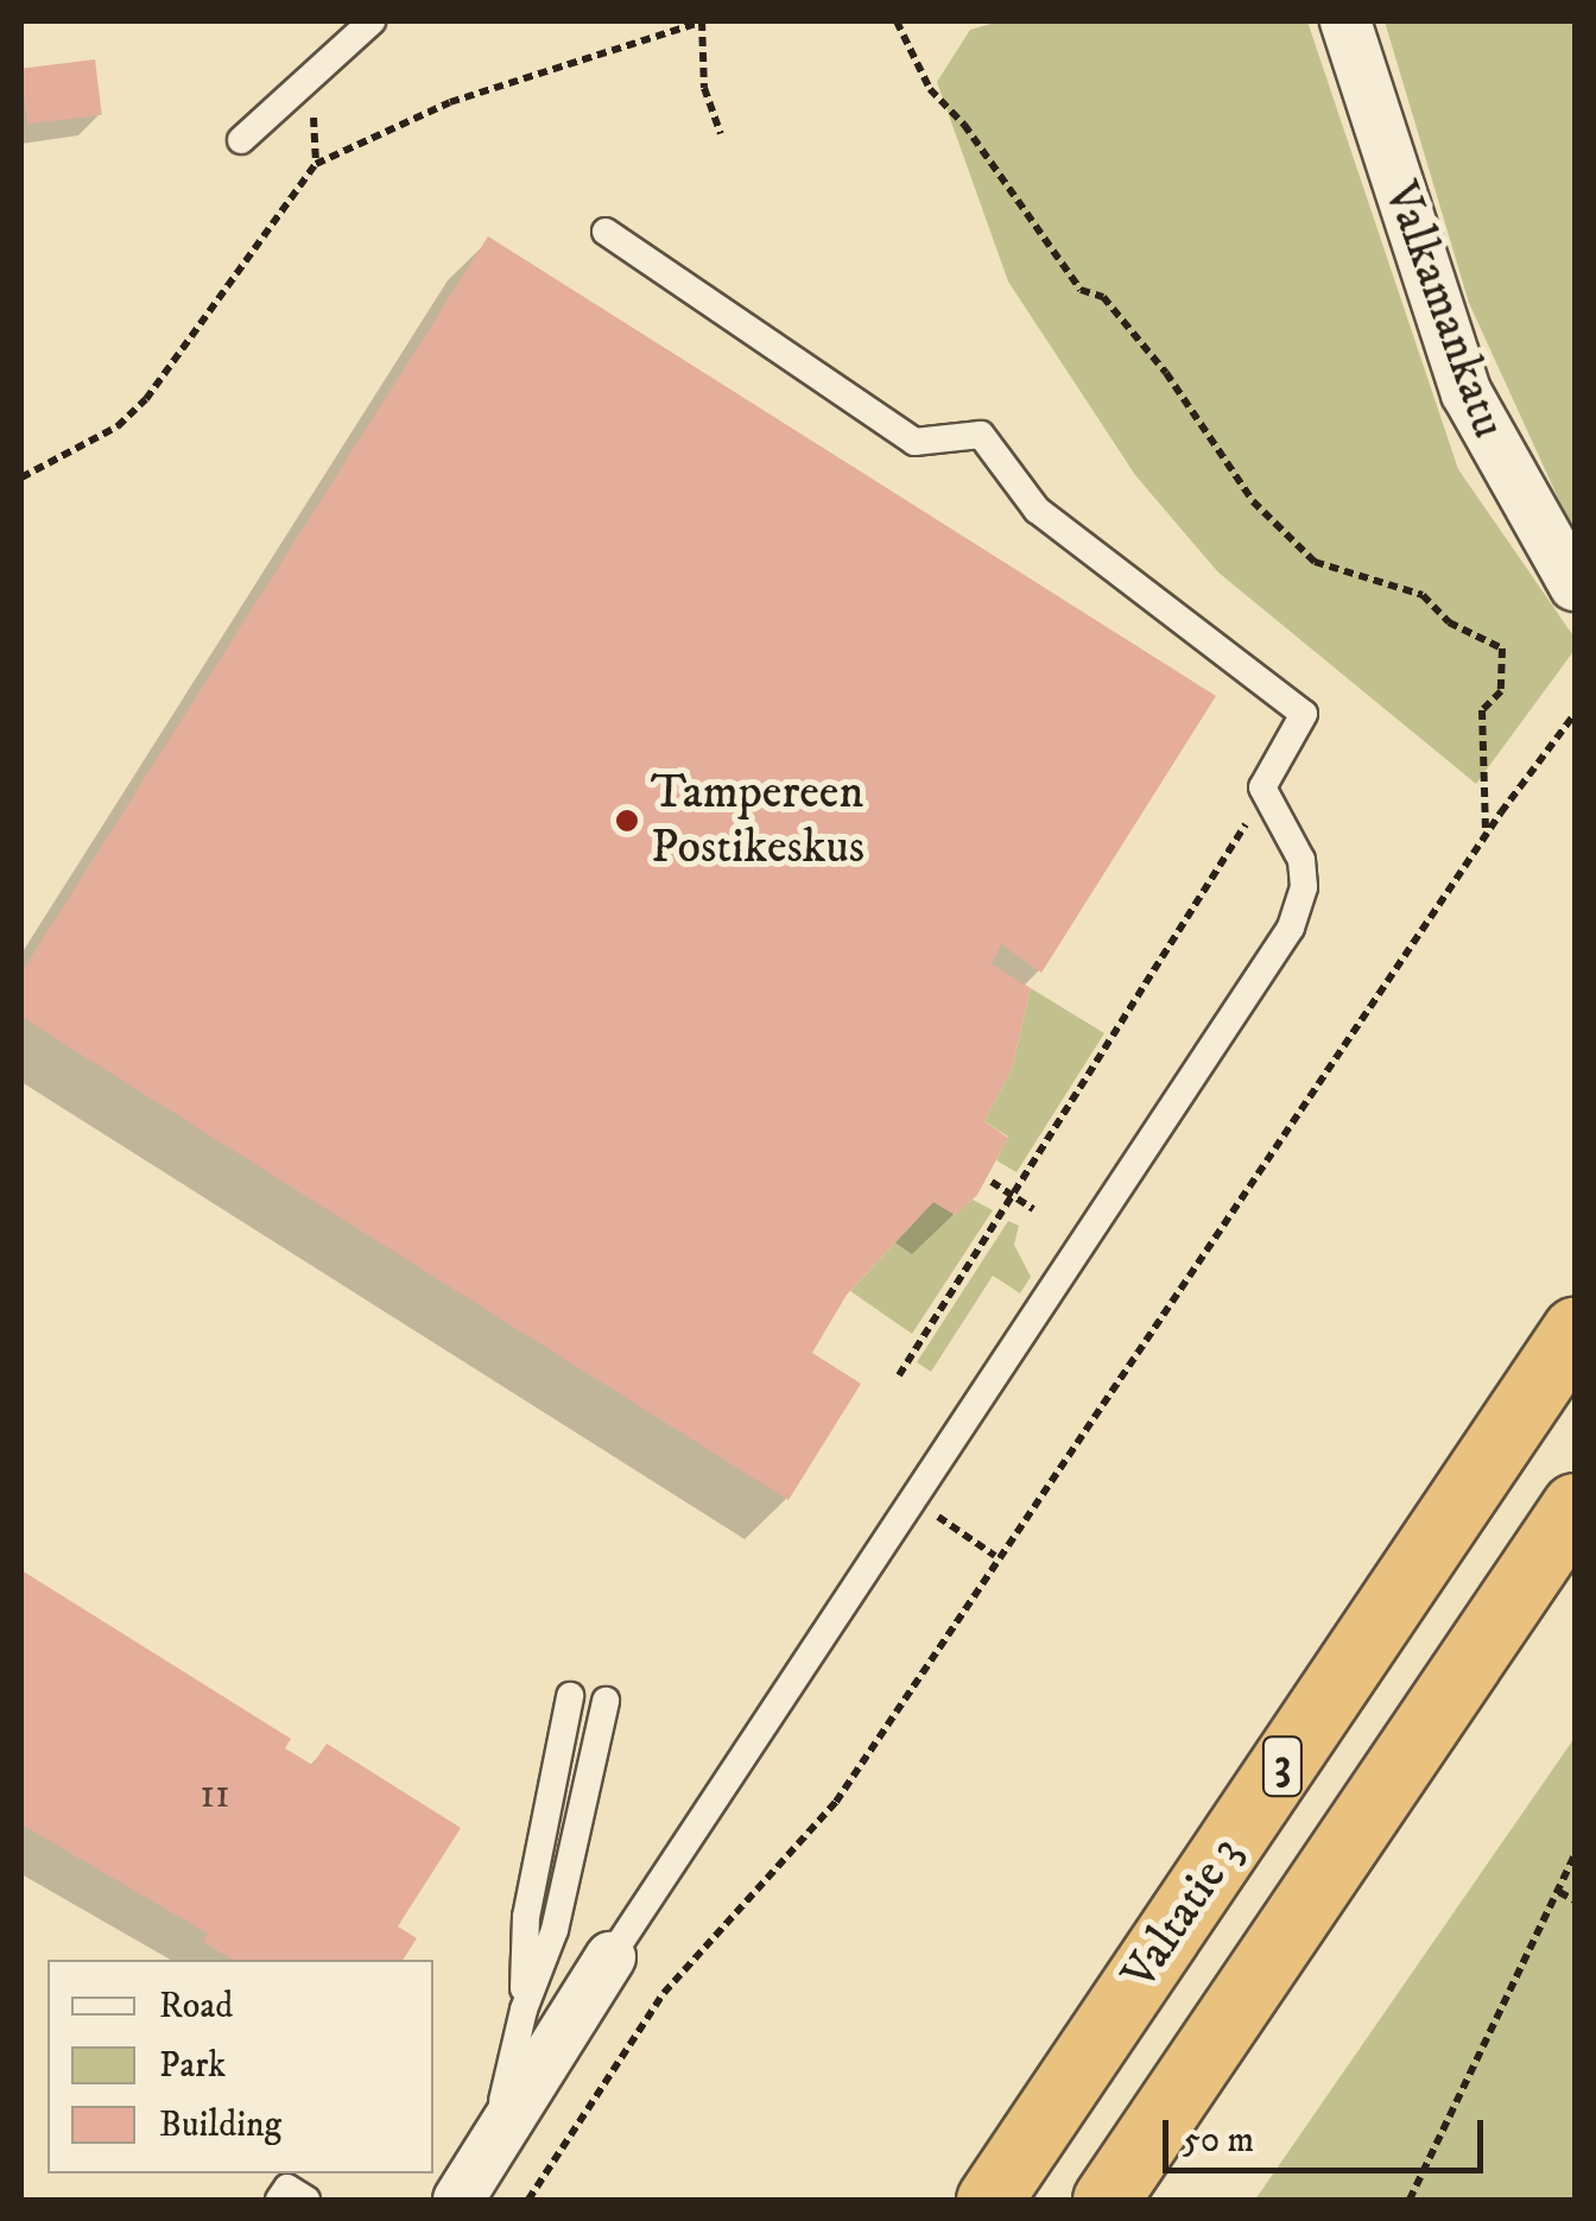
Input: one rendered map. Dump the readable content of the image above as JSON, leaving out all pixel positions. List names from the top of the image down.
{
  "streets": {
    "highway": ["3", "Valtatie 3"],
    "street": ["Valkamankatu"]
  },
  "places": ["Tampereen Postikeskus"],
  "house_numbers": ["11"],
  "legend": ["Road", "Park", "Building"],
  "scale_bar": "50 m"
}
